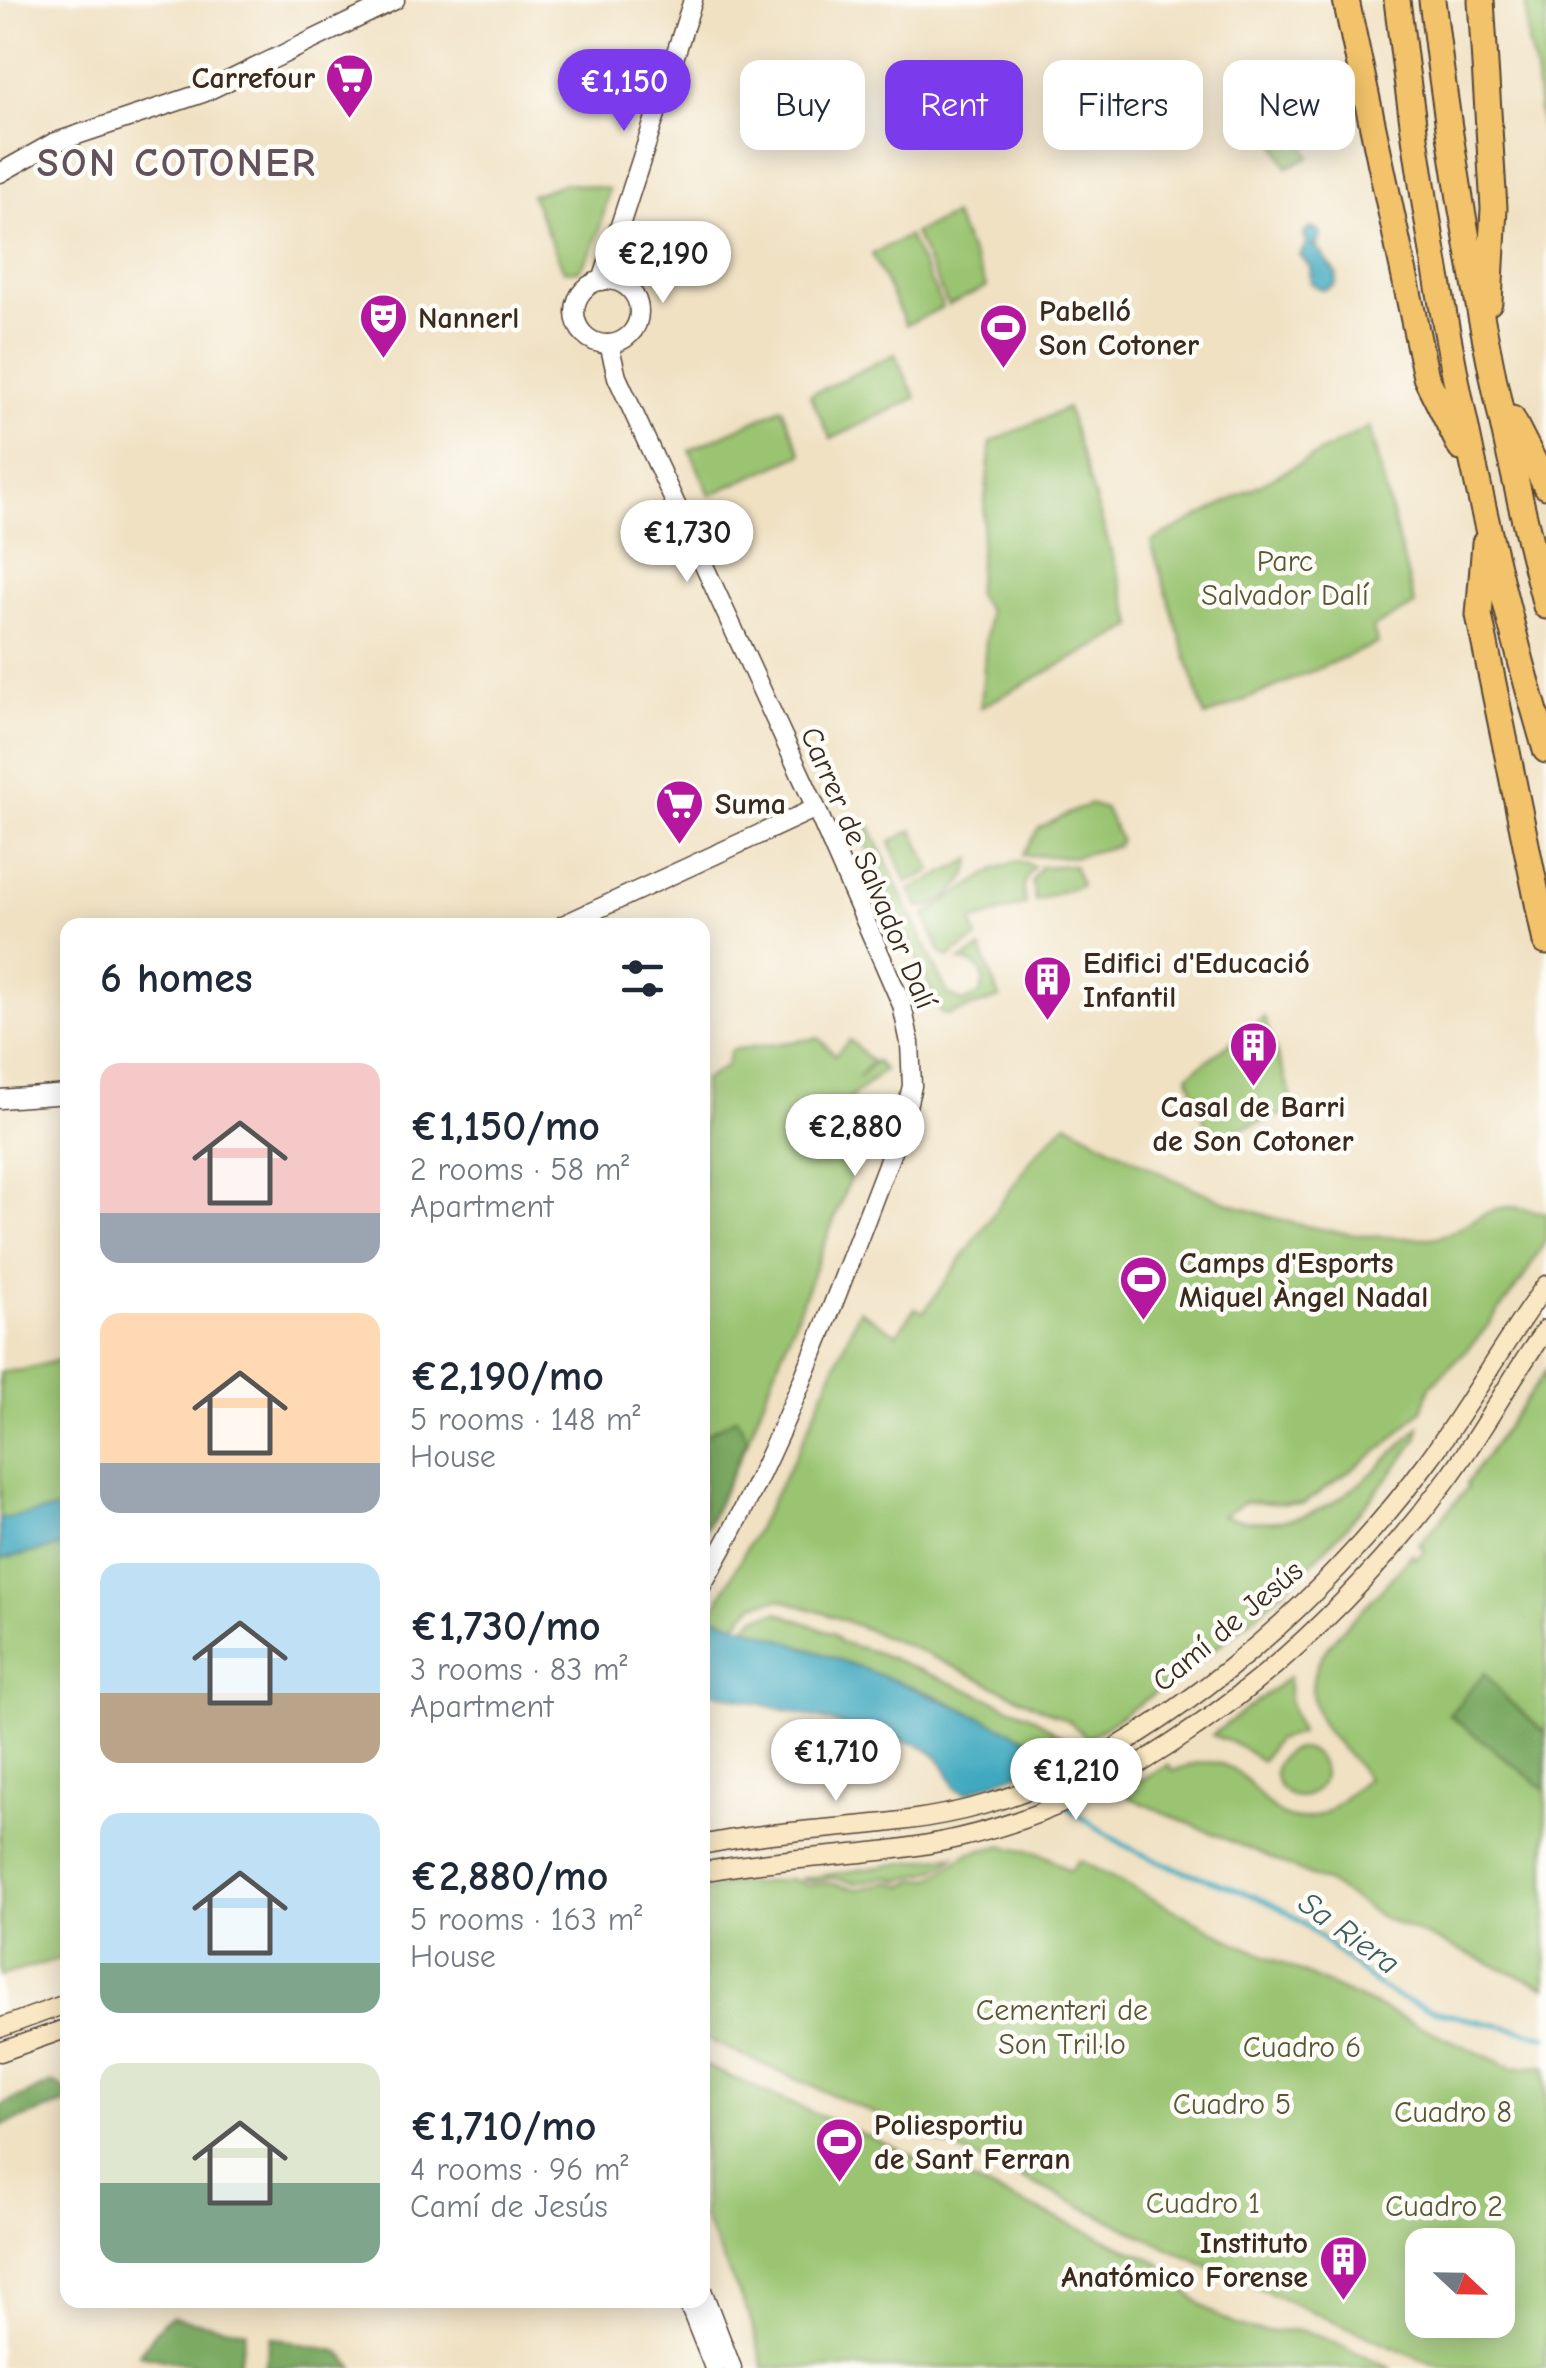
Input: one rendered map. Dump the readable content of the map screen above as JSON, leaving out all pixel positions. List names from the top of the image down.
{
  "streets": {
    "main road": ["Camí de Jesús"],
    "street": ["Carrer de Salvador Dalí"]
  },
  "districts": ["SON COTONER"],
  "water": ["Sa Riera"],
  "parks": [
    "Parc Salvador Dalí",
    "Cementeri de Son Tril·lo",
    "Cuadro 6",
    "Cuadro 5",
    "Cuadro 8",
    "Cuadro 1",
    "Cuadro 2"
  ],
  "places": {
    "supermarket": ["Carrefour", "Suma"],
    "theatre": ["Nannerl"],
    "sports": ["Pabelló Son Cotoner", "Camps d'Esports Miquel Àngel Nadal", "Poliesportiu de Sant Ferran"],
    "building": ["Edifici d'Educació Infantil", "Casal de Barri de Son Cotoner", "Instituto Anatómico Forense"]
  },
  "north": "right",
  "page": {
    "price": [
      "€1,150",
      "€2,190",
      "€1,730",
      "€2,880",
      "€1,710",
      "€1,210"
    ],
    "chip": [
      "Buy",
      "Rent",
      "Filters",
      "New"
    ],
    "heading": "6 homes",
    "list": [
      {
        "name": "€1,150/mo",
        "note": "2 rooms · 58 m² · Apartment"
      },
      {
        "name": "€2,190/mo",
        "note": "5 rooms · 148 m² · House"
      },
      {
        "name": "€1,730/mo",
        "note": "3 rooms · 83 m² · Apartment"
      },
      {
        "name": "€2,880/mo",
        "note": "5 rooms · 163 m² · House"
      },
      {
        "name": "€1,710/mo",
        "note": "4 rooms · 96 m² · Camí de Jesús"
      }
    ]
  }
}
